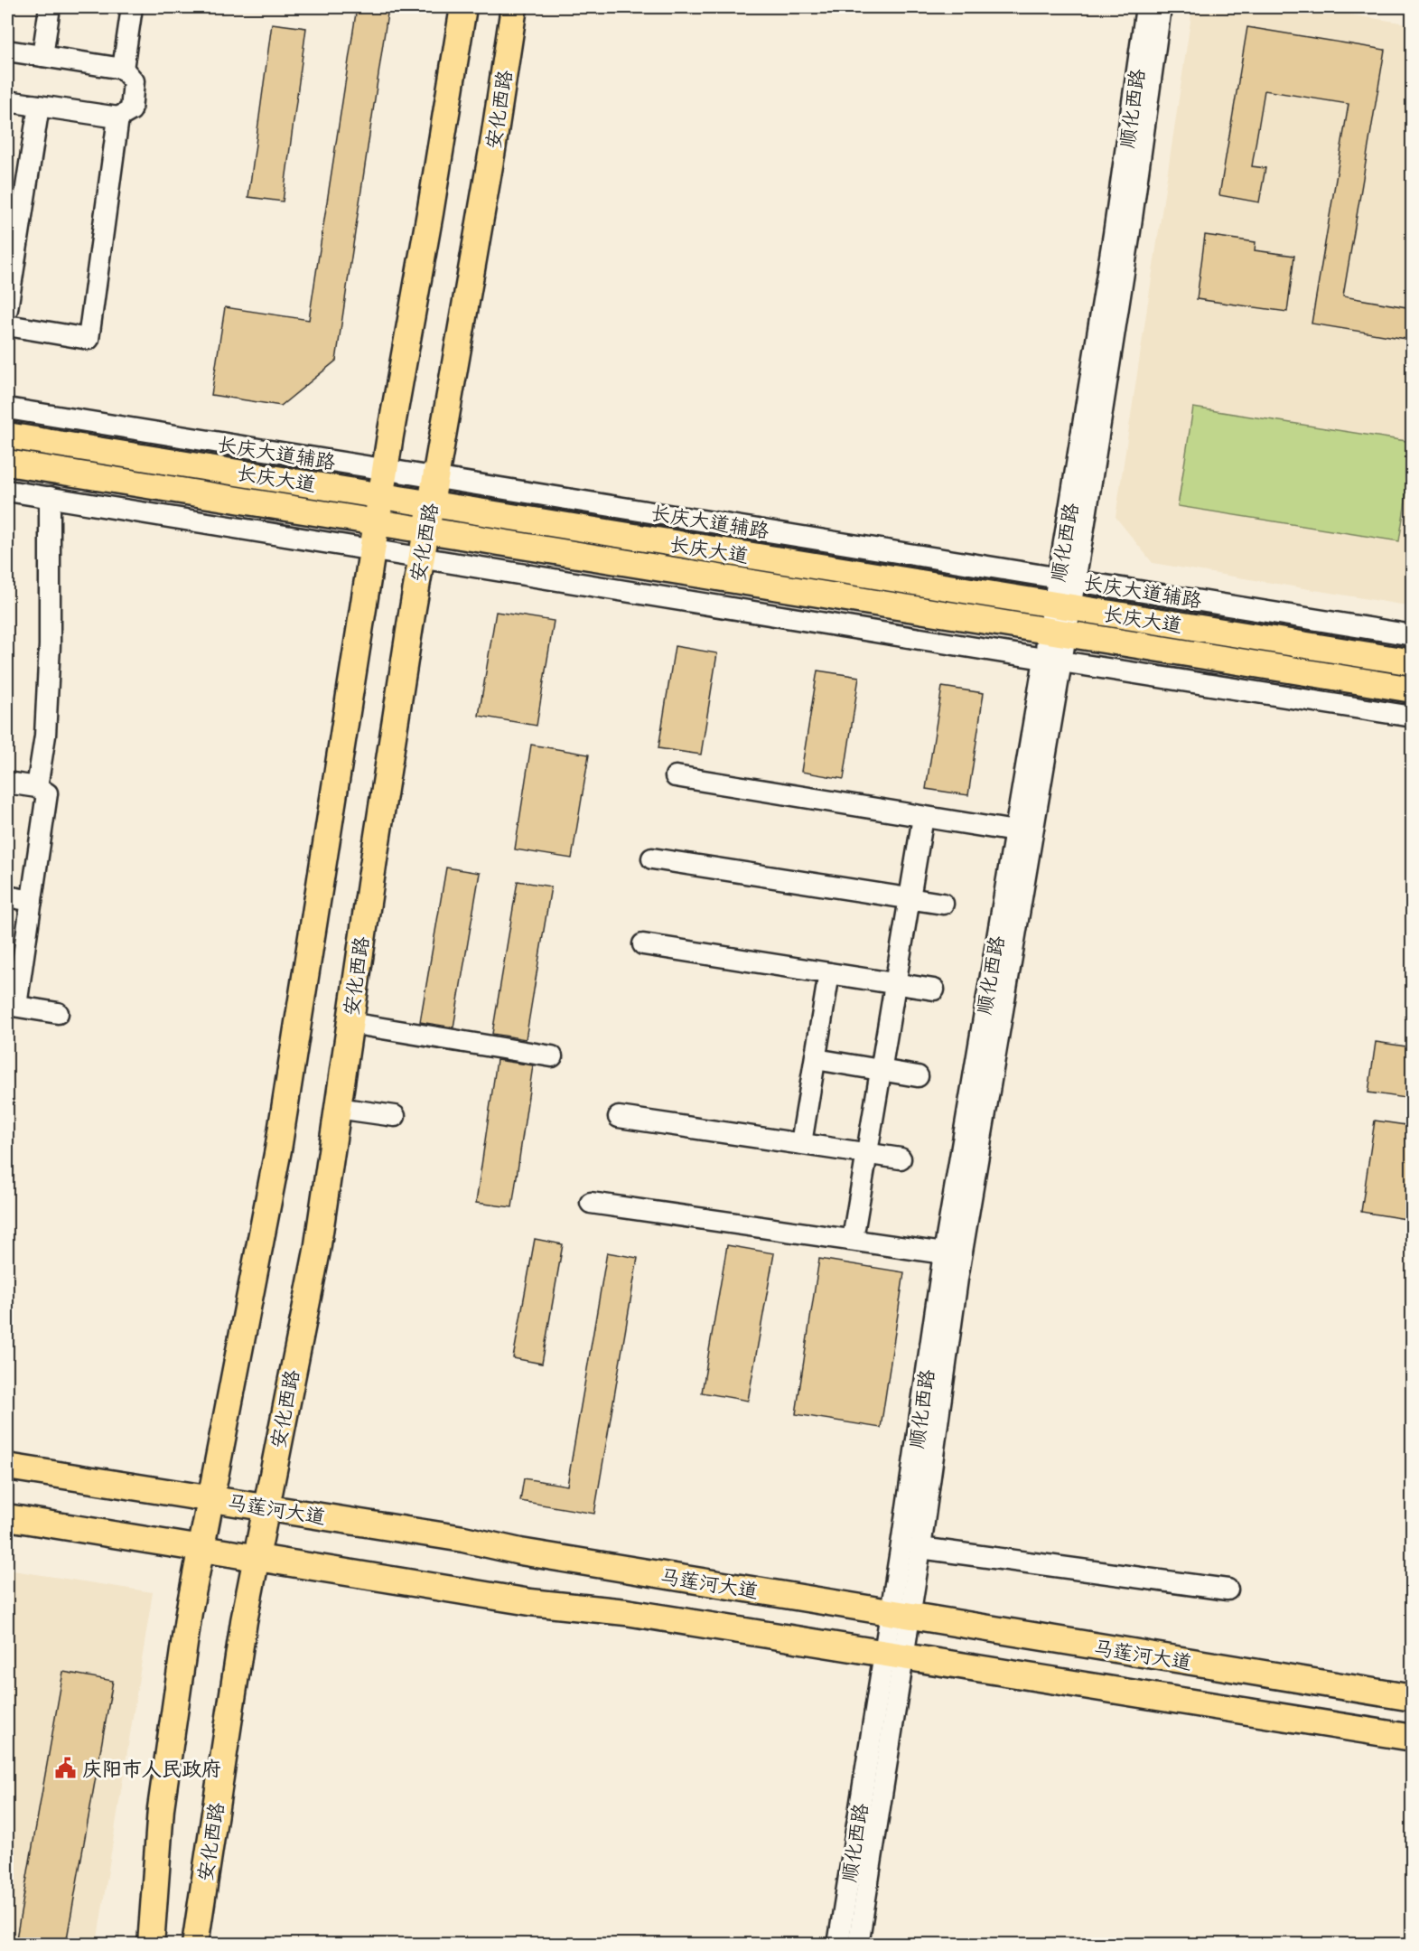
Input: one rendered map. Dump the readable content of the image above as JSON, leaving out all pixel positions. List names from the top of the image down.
{
  "streets": {
    "main road": ["安化西路", "长庆大道", "马莲河大道"],
    "street": ["顺化西路", "长庆大道辅路"]
  },
  "crossings": [
    ["顺化西路", "长庆大道辅路"],
    ["顺化西路", "长庆大道"],
    ["顺化西路", "马莲河大道"],
    ["安化西路", "长庆大道辅路"],
    ["安化西路", "长庆大道"],
    ["安化西路", "马莲河大道"]
  ],
  "places": {
    "public building": ["庆阳市人民政府"]
  }
}
